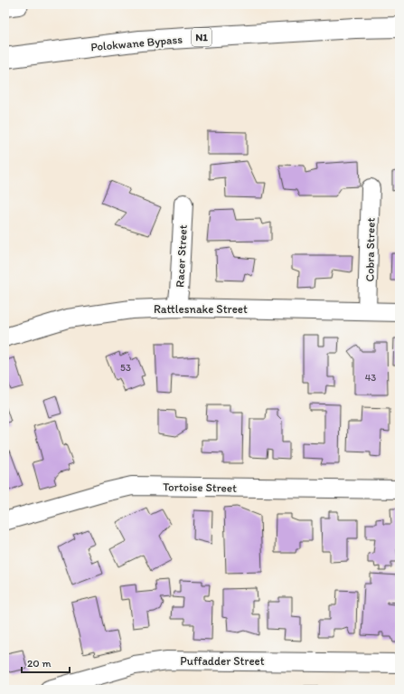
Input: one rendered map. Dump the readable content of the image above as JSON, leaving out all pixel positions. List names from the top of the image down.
{
  "streets": {
    "highway": ["N1", "Polokwane Bypass"],
    "street": [
      "Cobra Street",
      "Racer Street",
      "Rattlesnake Street",
      "Tortoise Street",
      "Puffadder Street"
    ]
  },
  "crossings": [
    ["Cobra Street", "Rattlesnake Street"],
    ["Racer Street", "Rattlesnake Street"]
  ],
  "house_numbers": ["53", "43"],
  "scale_bar": "20 m"
}
